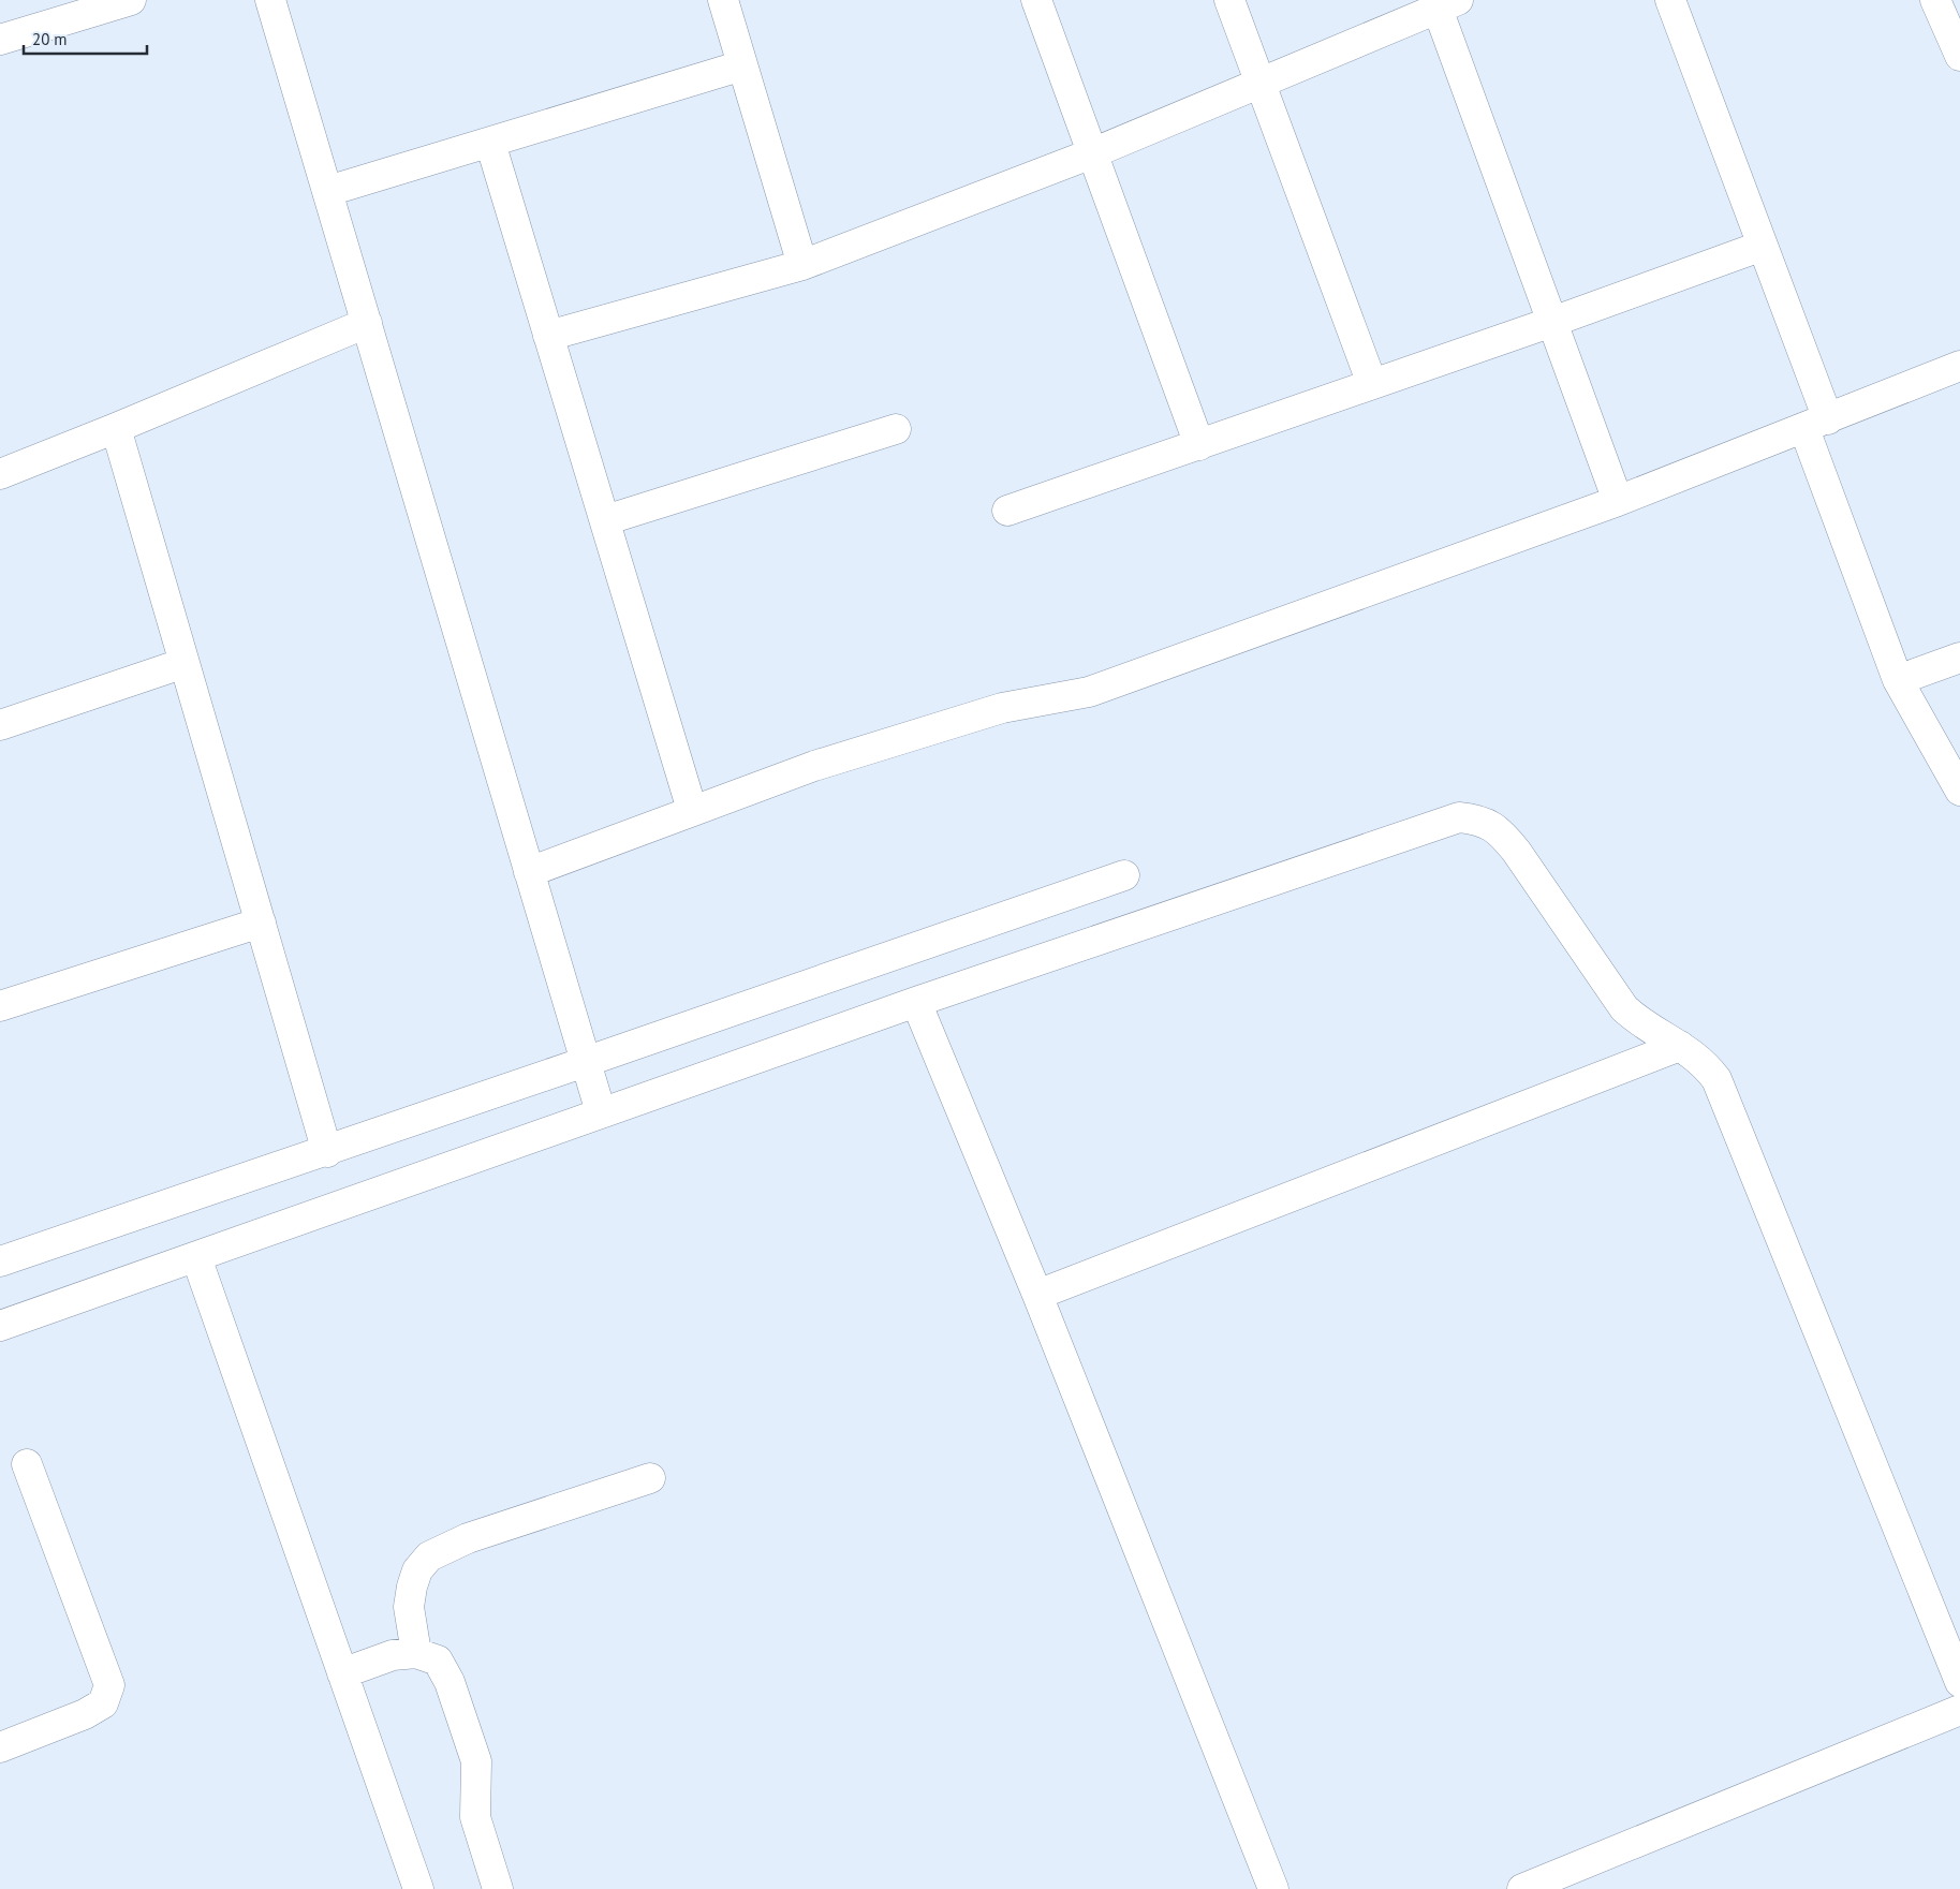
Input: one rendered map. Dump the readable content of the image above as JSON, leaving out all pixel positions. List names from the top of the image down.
{
  "scale_bar": "20 m"
}
